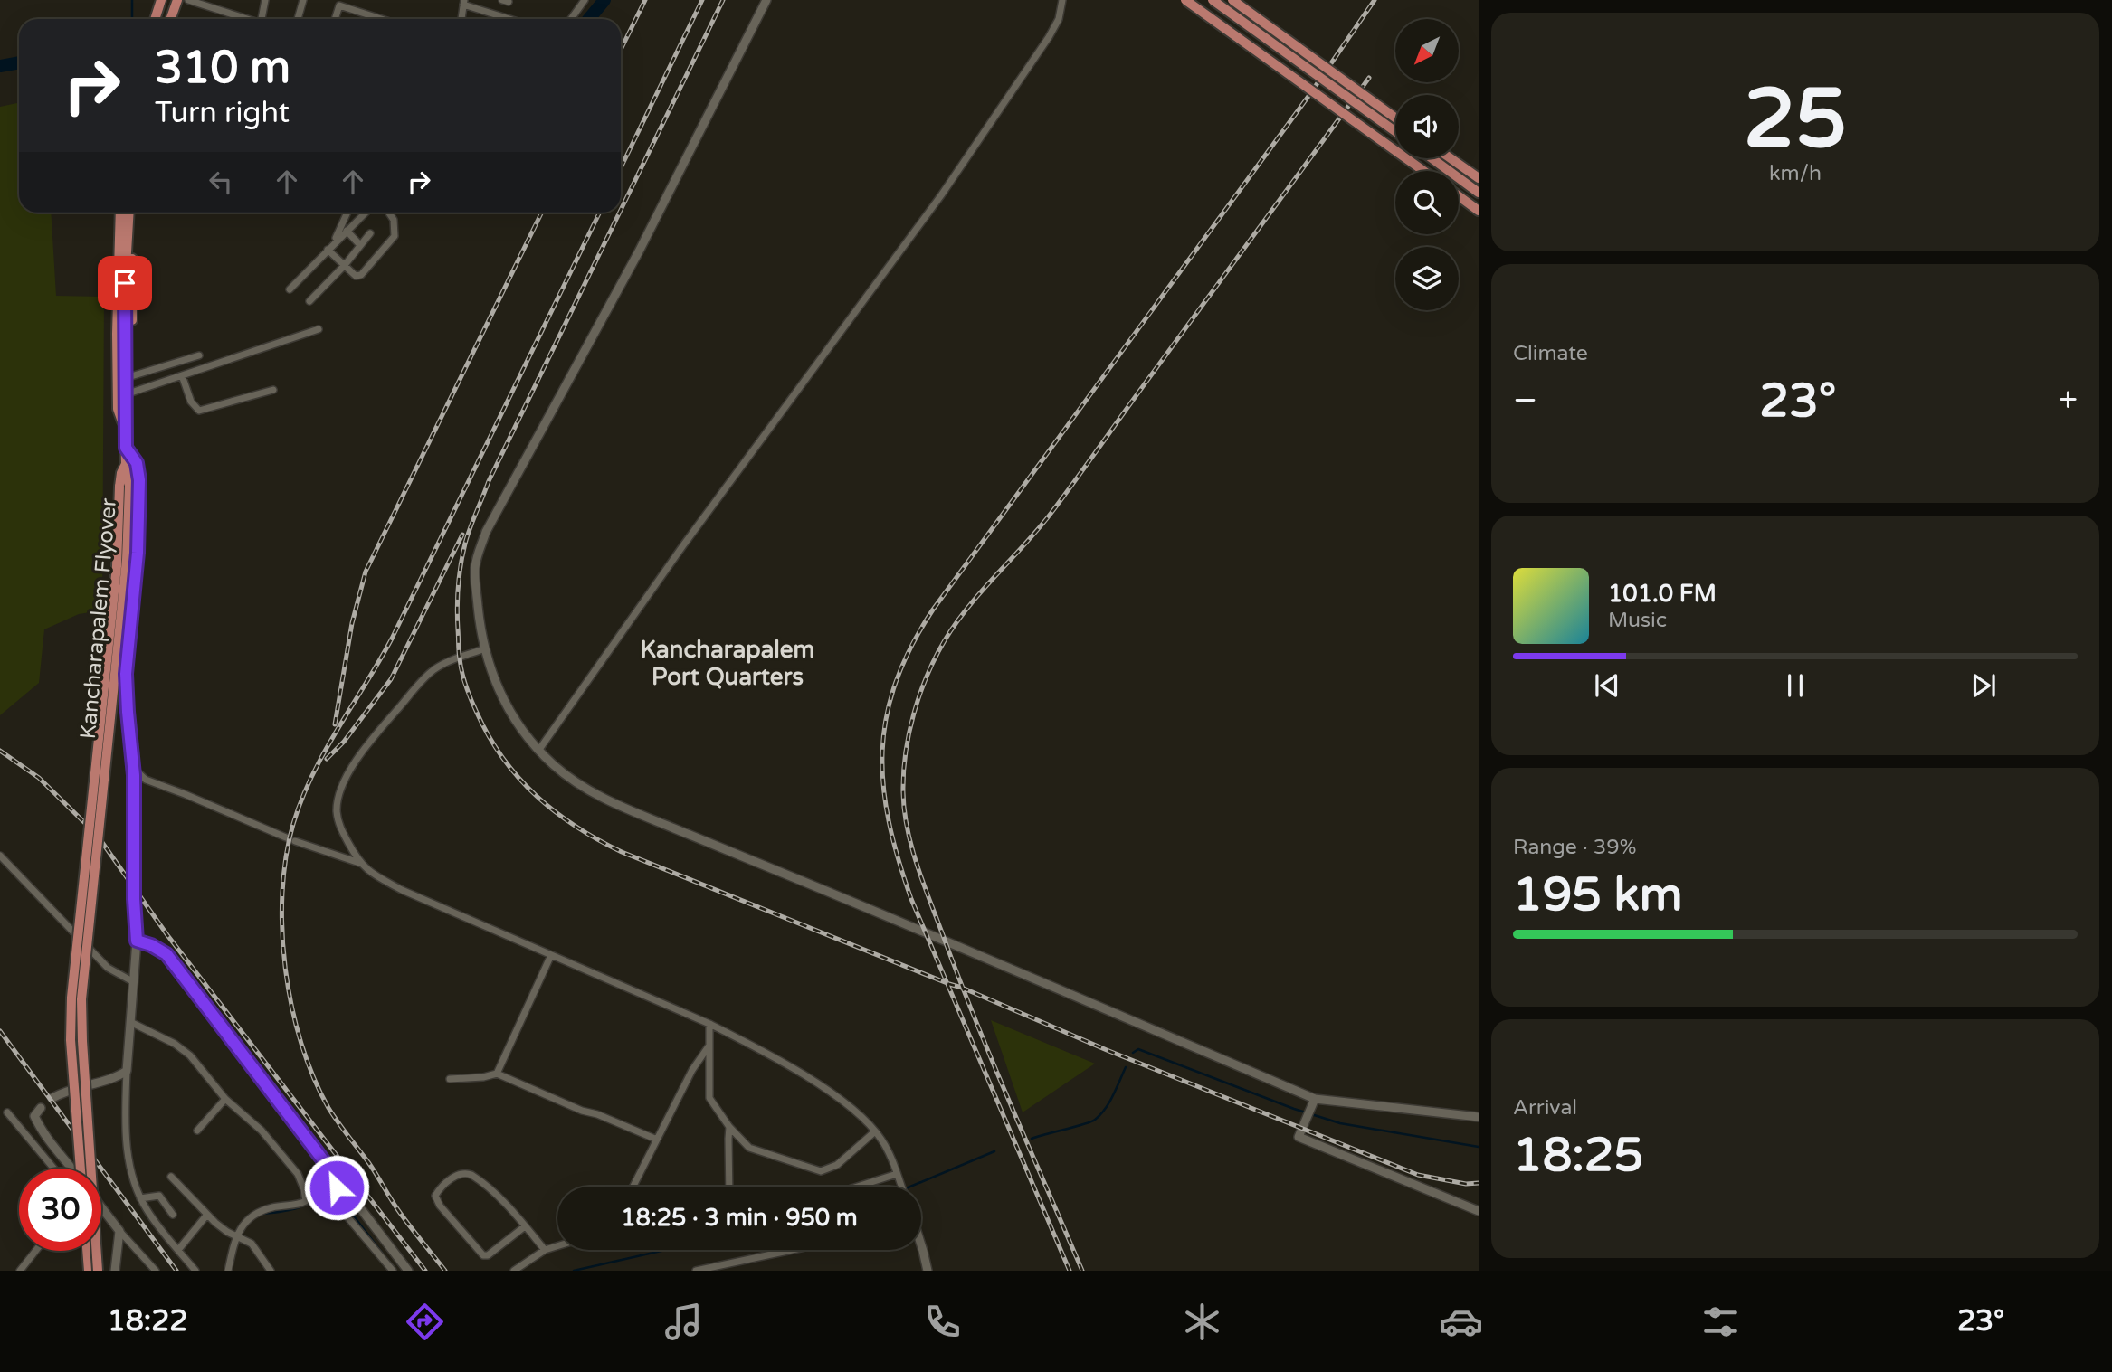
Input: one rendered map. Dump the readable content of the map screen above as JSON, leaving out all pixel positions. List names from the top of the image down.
{
  "streets": {
    "main road": ["Kancharapalem Flyover"]
  },
  "districts": ["Kancharapalem Port Quarters"],
  "north": "bottom left",
  "page": {
    "tile": [
      ["25", "km/h"],
      "Climate",
      ["Range · 39%", "195 km"],
      ["Arrival", "18:25"]
    ],
    "turn": ["310 m", "Turn right"],
    "heat": ["−", "23°", "+"],
    "song": ["101.0 FM", "Music"],
    "limit": "30",
    "trip": "18:25 · 3 min · 950 m",
    "tabs": ["18:22", "23°"]
  }
}
